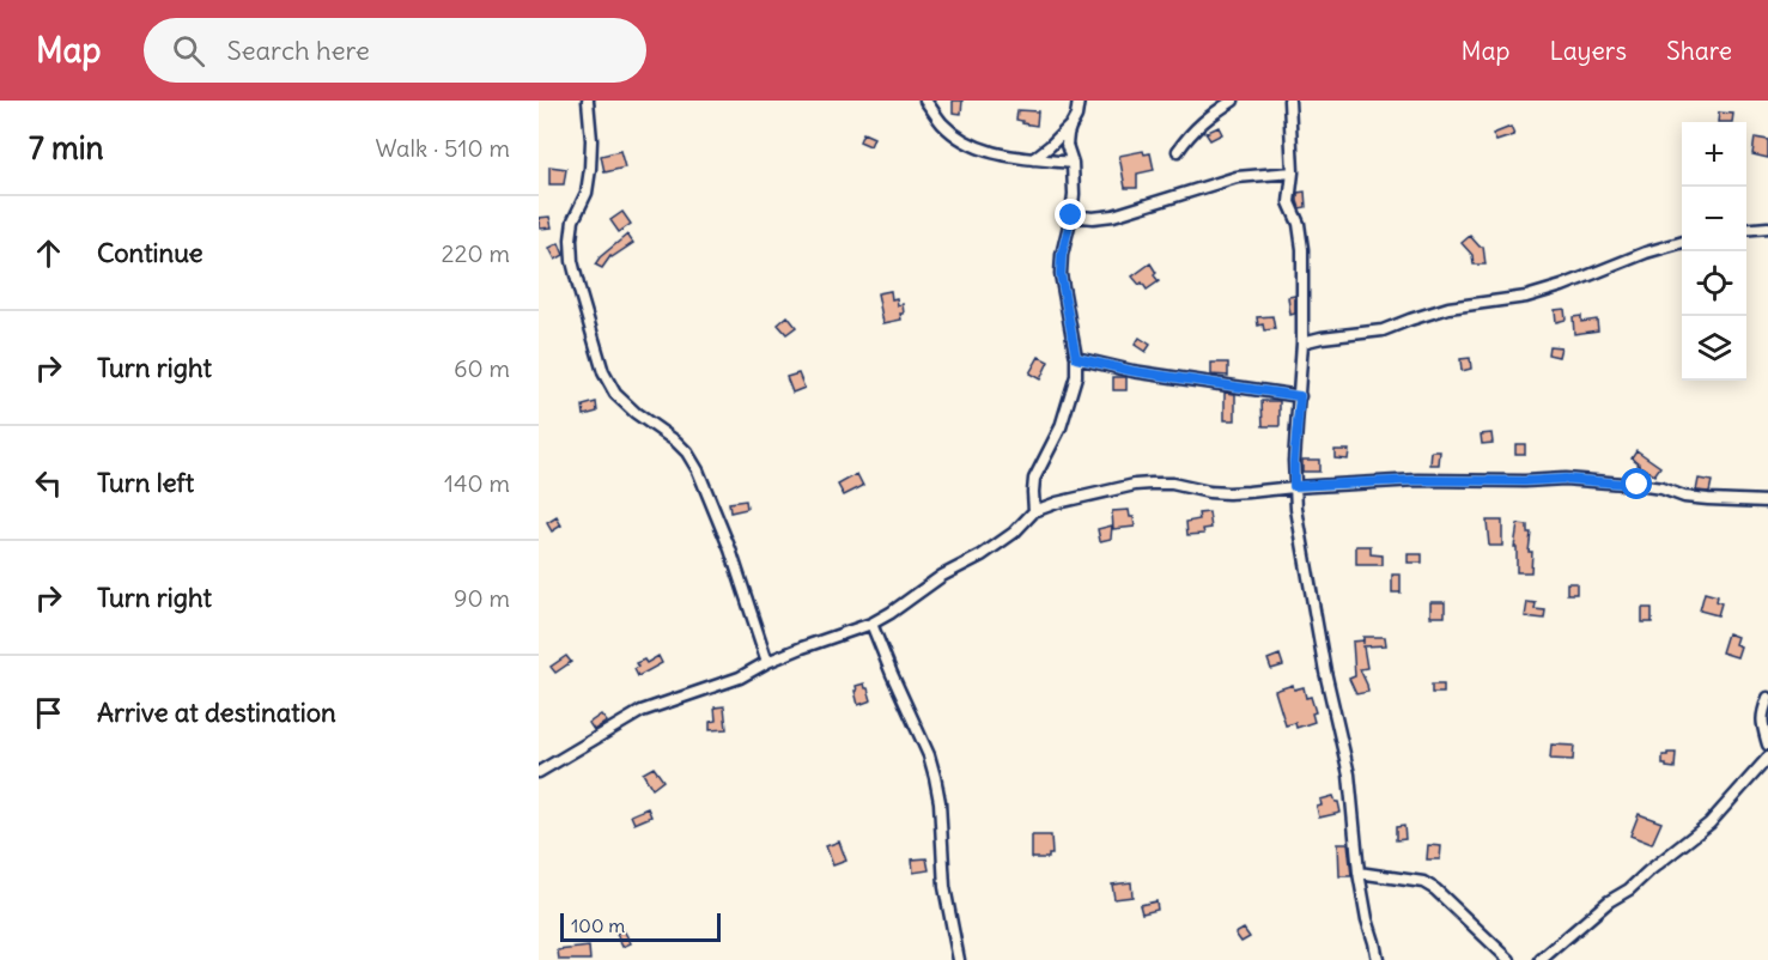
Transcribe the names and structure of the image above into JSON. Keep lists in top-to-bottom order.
{
  "scale_bar": "100 m",
  "page": {
    "header": "Map",
    "search": "Search here",
    "nav": ["Map", "Layers", "Share"],
    "heading": ["7 min", "Walk · 510 m"],
    "map_buttons": ["+", "−"],
    "list": [
      ["Continue", "220 m"],
      ["Turn right", "60 m"],
      ["Turn left", "140 m"],
      ["Turn right", "90 m"],
      "Arrive at destination"
    ],
    "scale": "100 m"
  }
}
